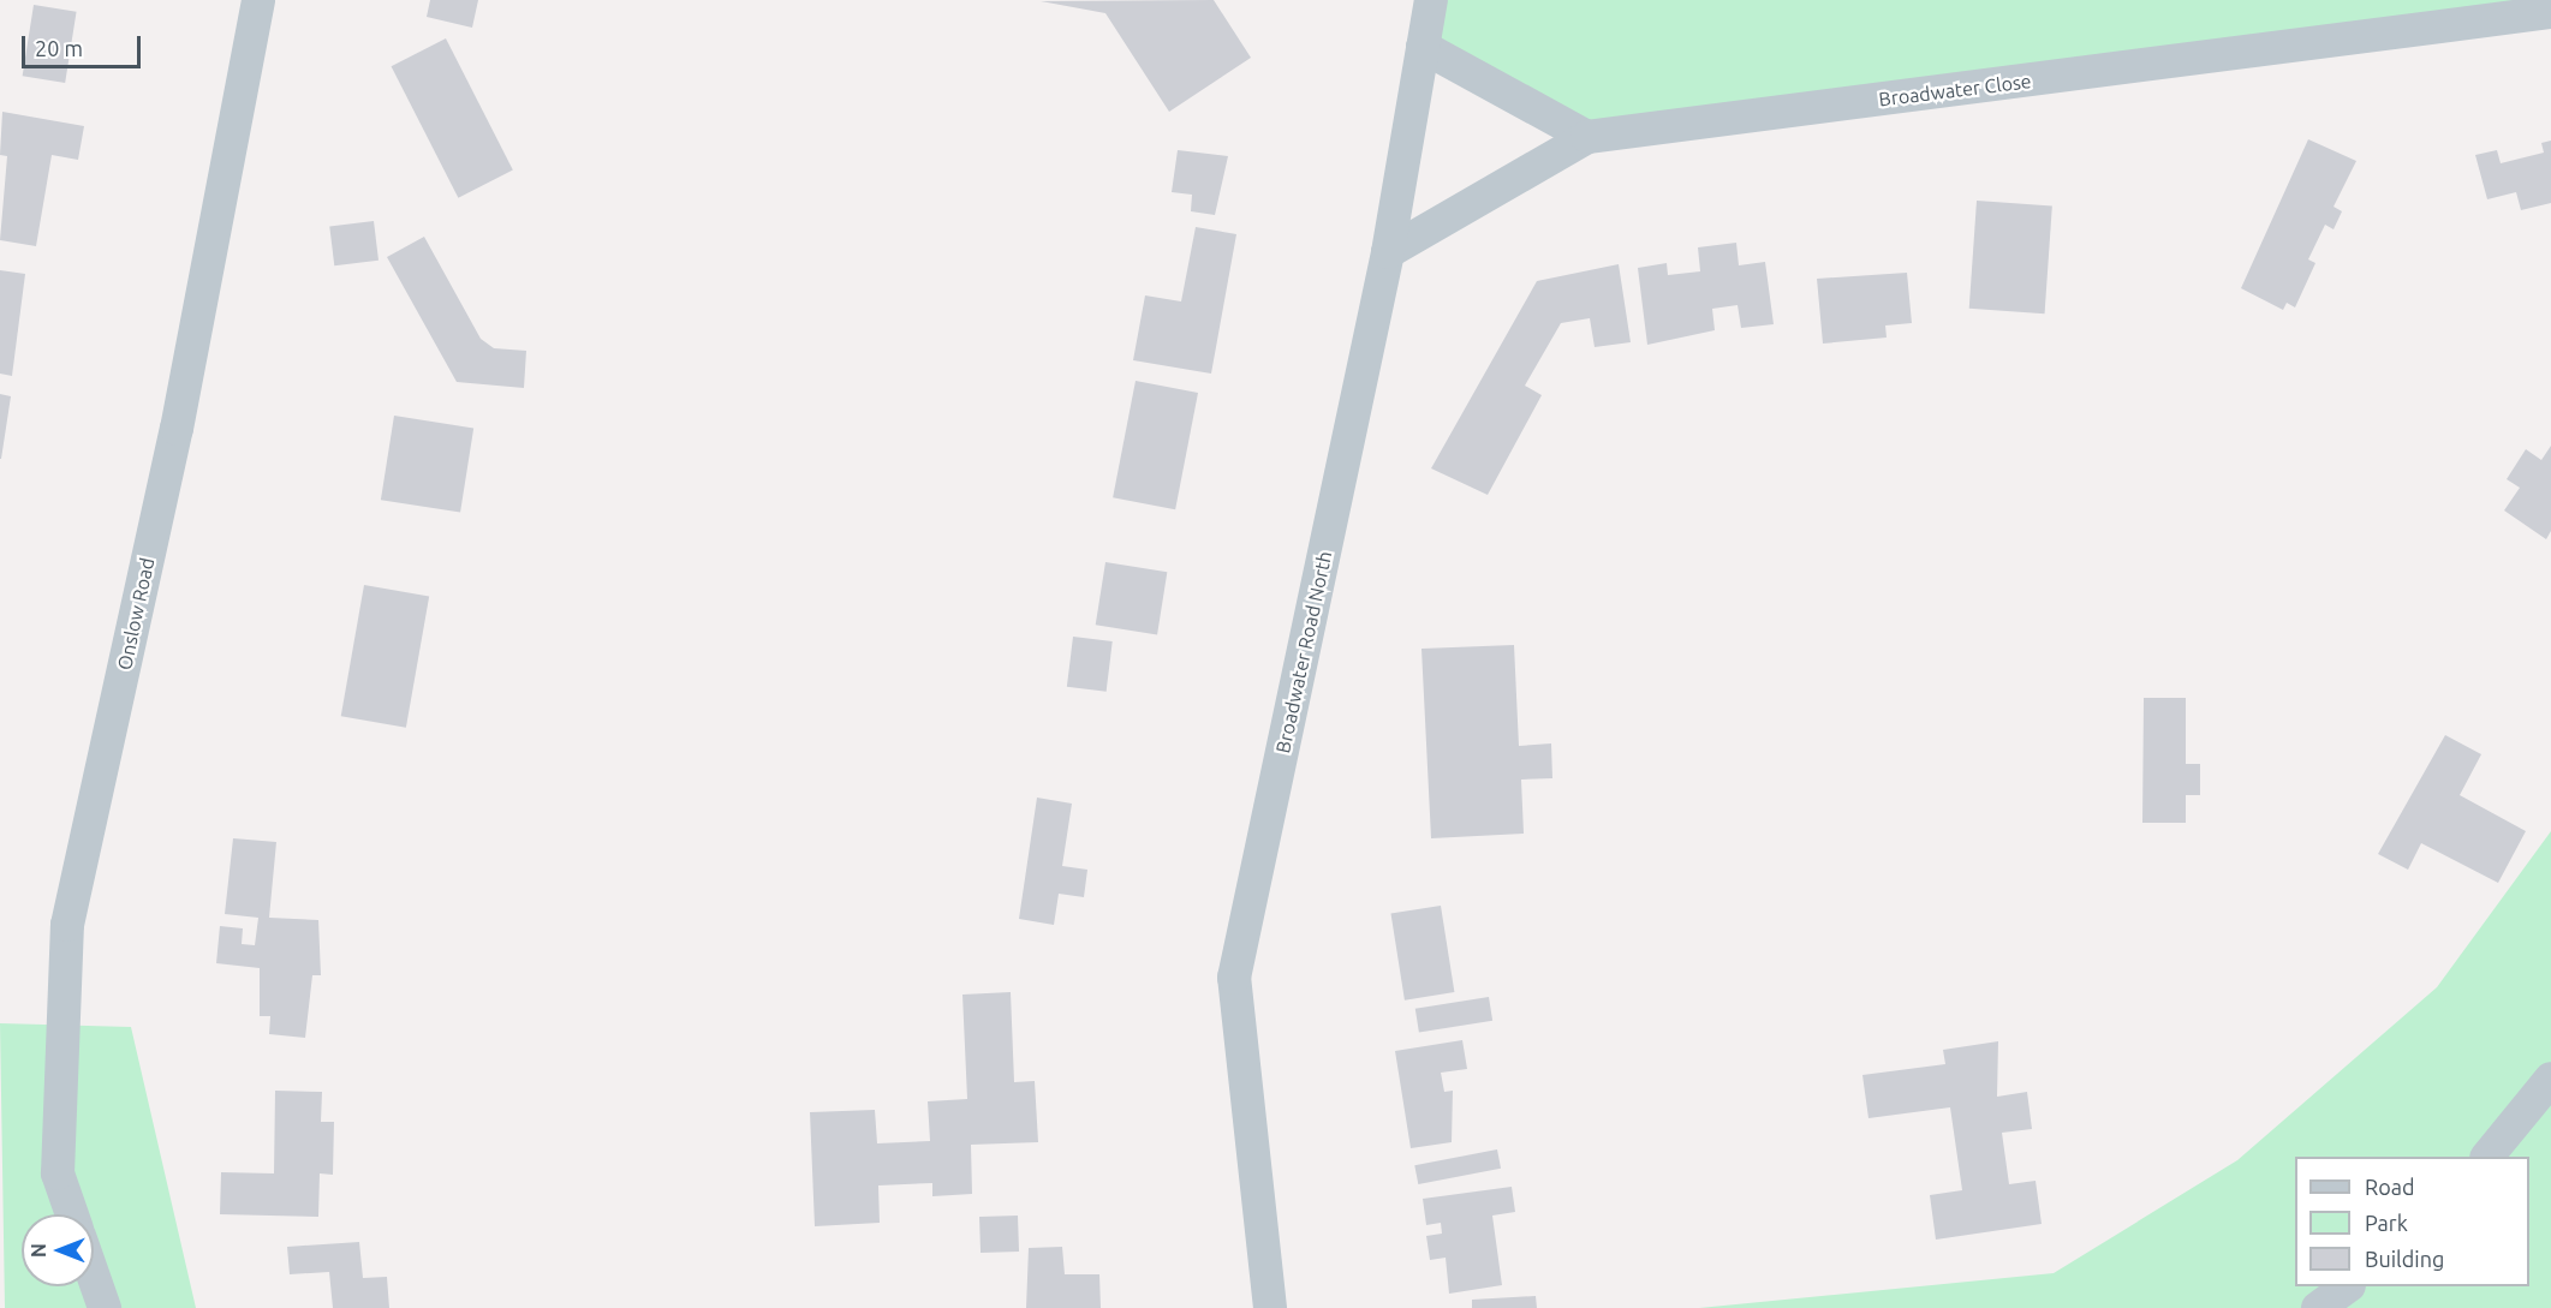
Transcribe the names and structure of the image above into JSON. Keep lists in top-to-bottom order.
{
  "streets": {
    "street": ["Broadwater Close", "Onslow Road", "Broadwater Road North"]
  },
  "crossings": [
    ["Broadwater Close", "Broadwater Road North"]
  ],
  "legend": ["Road", "Park", "Building"],
  "scale_bar": "20 m",
  "north": "left"
}
